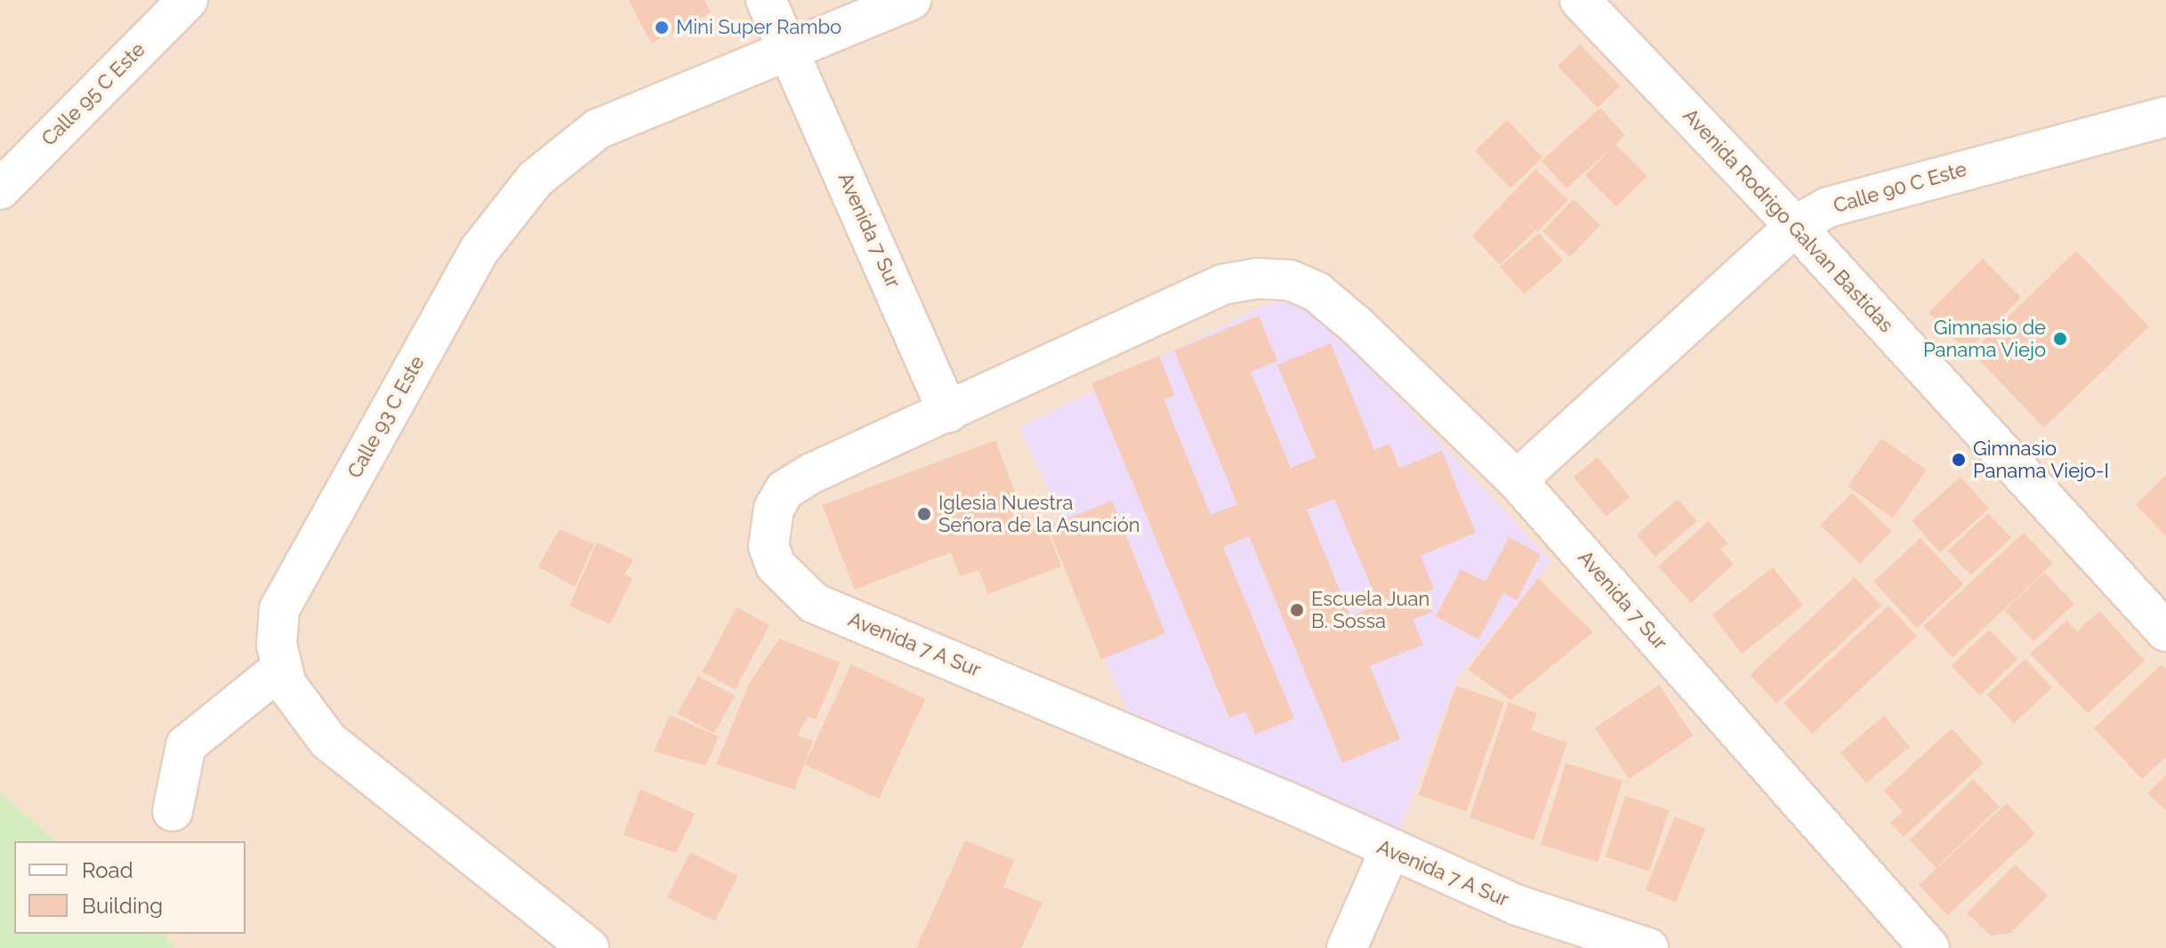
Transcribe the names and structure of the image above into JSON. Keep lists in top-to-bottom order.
{
  "streets": {
    "street": [
      "Calle 95 C Este",
      "Calle 90 C Este",
      "Avenida Rodrigo Galvan Bastidas",
      "Avenida 7 Sur",
      "Calle 93 C Este",
      "Avenida 7 A Sur"
    ]
  },
  "crossings": [
    ["Calle 90 C Este", "Avenida Rodrigo Galvan Bastidas"],
    ["Calle 90 C Este", "Avenida 7 Sur"],
    ["Avenida 7 Sur", "Calle 93 C Este"],
    ["Avenida 7 Sur", "Avenida 7 A Sur"]
  ],
  "places": [
    "Mini Super Rambo",
    "Gimnasio de Panama Viejo",
    "Gimnasio Panama Viejo-I",
    "Iglesia Nuestra Señora de la Asunción",
    "Escuela Juan B. Sossa"
  ],
  "legend": ["Road", "Building"]
}
